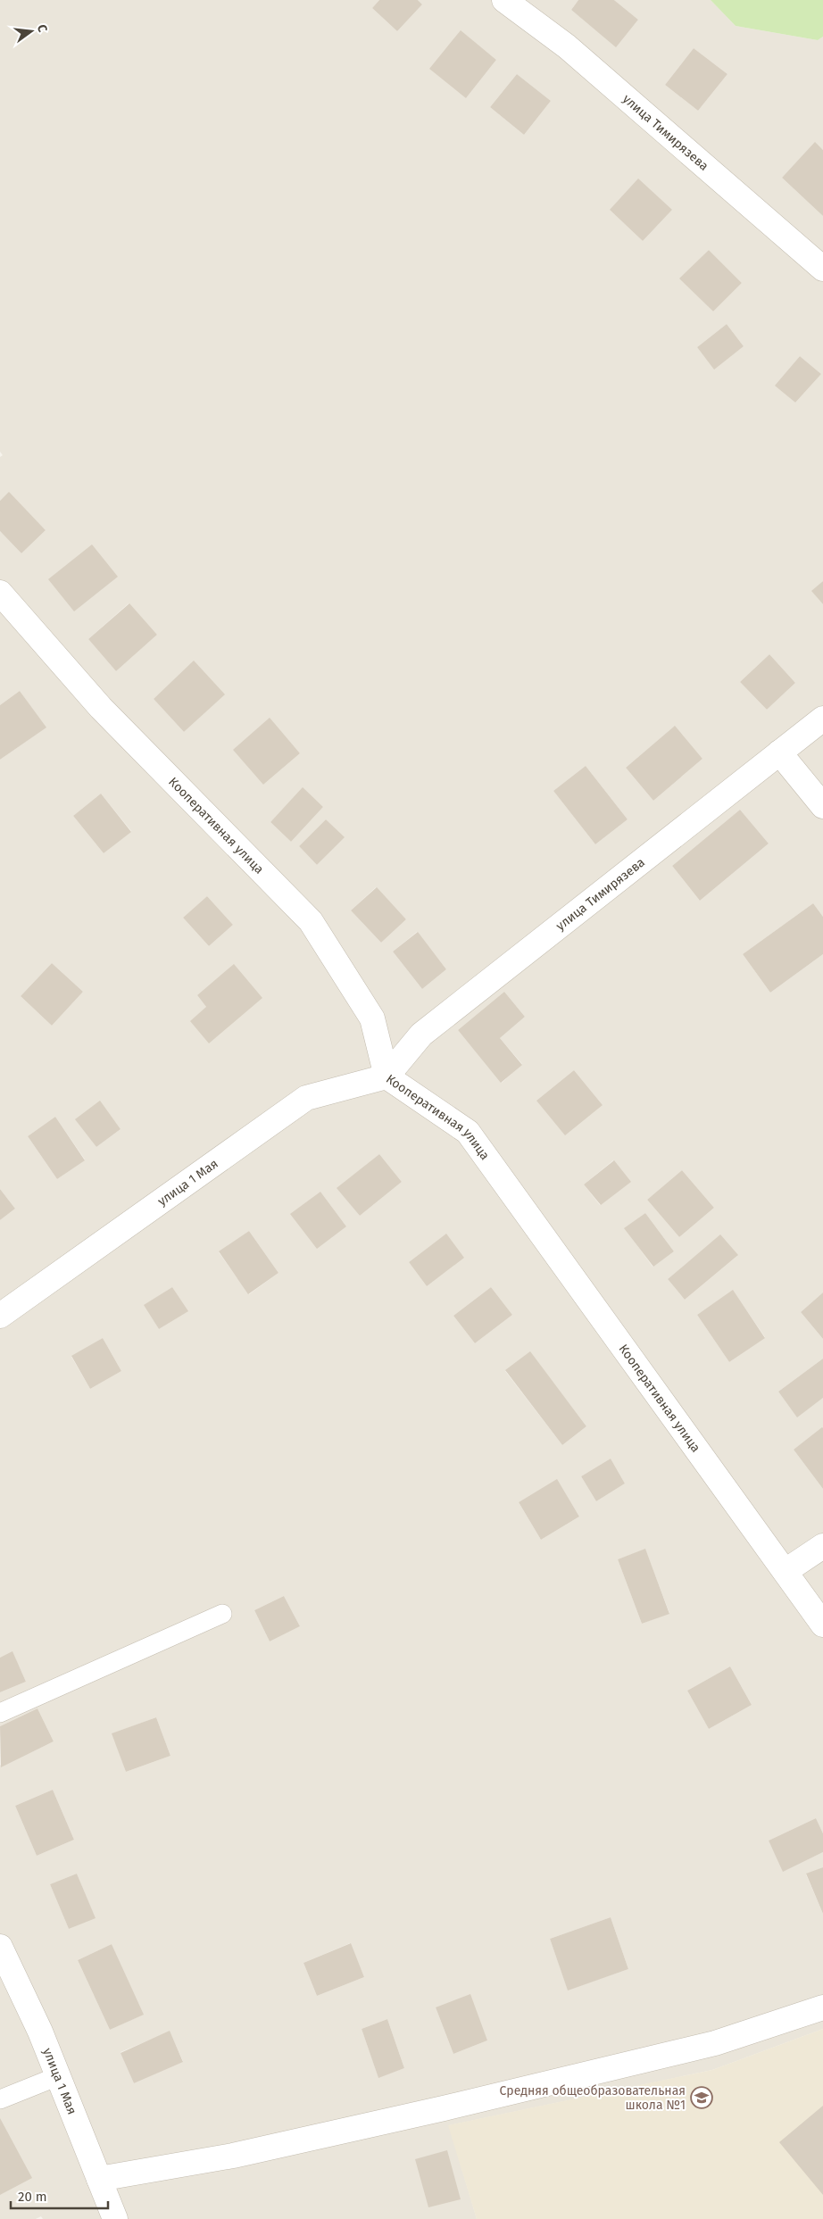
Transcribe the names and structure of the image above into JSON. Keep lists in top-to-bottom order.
{
  "streets": {
    "street": ["улица Тимирязева", "Кооперативная улица", "улица 1 Мая"]
  },
  "crossings": [
    ["улица Тимирязева", "Кооперативная улица"],
    ["улица Тимирязева", "улица 1 Мая"],
    ["Кооперативная улица", "улица 1 Мая"]
  ],
  "places": {
    "school or university": ["Средняя общеобразовательная школа №1"]
  },
  "scale_bar": "20 m",
  "north": "right"
}
